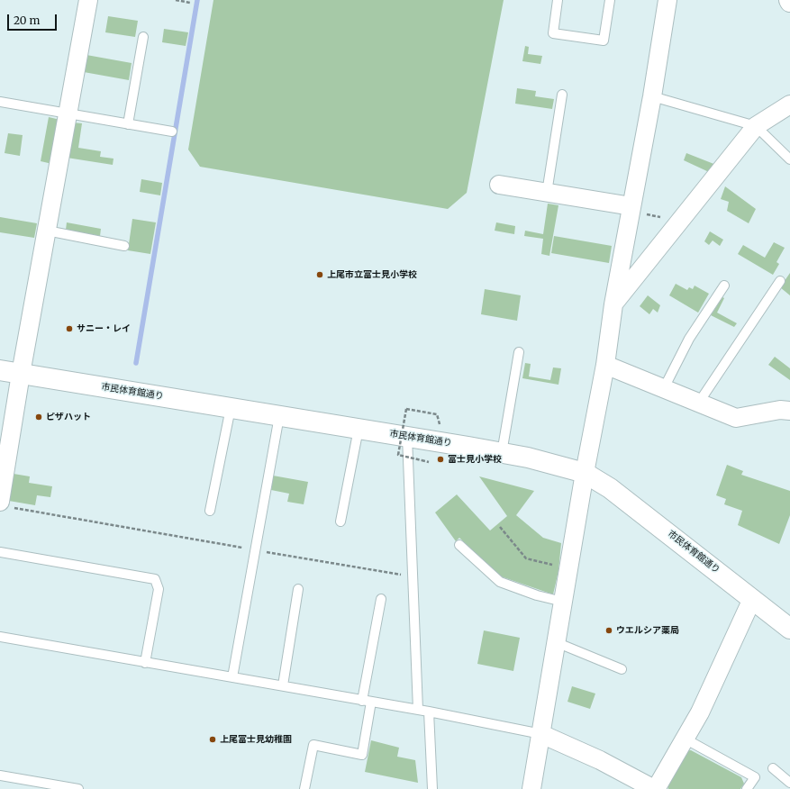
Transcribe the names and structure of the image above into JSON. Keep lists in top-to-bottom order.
{
  "streets": {
    "street": ["市民体育館通り"]
  },
  "places": [
    "上尾市立富士見小学校",
    "サニー・レイ",
    "ピザハット",
    "富士見小学校",
    "ウエルシア薬局",
    "上尾富士見幼稚園"
  ],
  "scale_bar": "20 m"
}
